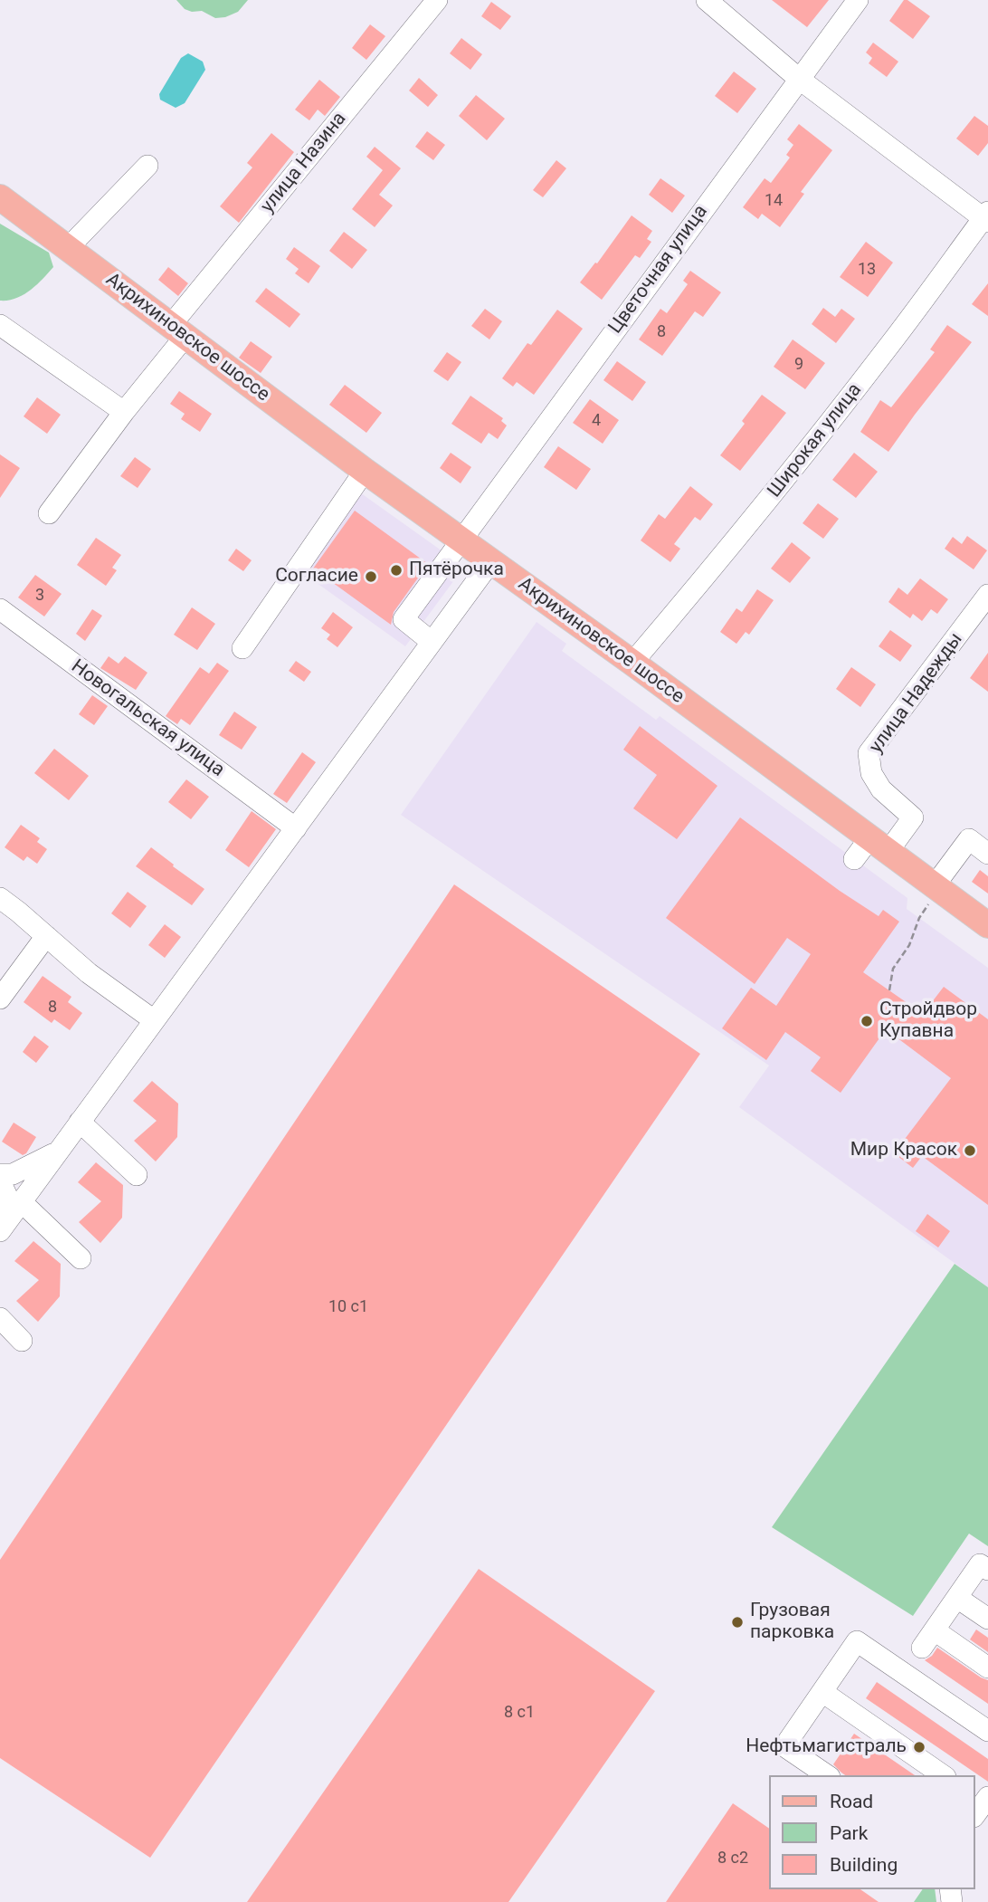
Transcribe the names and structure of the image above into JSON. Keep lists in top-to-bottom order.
{
  "streets": {
    "main road": ["Акрихиновское шоссе"],
    "street": [
      "улица Назина",
      "Цветочная улица",
      "Широкая улица",
      "улица Надежды",
      "Новогальская улица"
    ]
  },
  "crossings": [
    ["улица Назина", "Акрихиновское шоссе"],
    ["Цветочная улица", "Акрихиновское шоссе"],
    ["Акрихиновское шоссе", "Широкая улица"],
    ["Акрихиновское шоссе", "улица Надежды"]
  ],
  "places": [
    "Пятёрочка",
    "Согласие",
    "Стройдвор Купавна",
    "Мир Красок",
    "Грузовая парковка",
    "Нефтьмагистраль"
  ],
  "house_numbers": [
    "14",
    "13",
    "8",
    "9",
    "4",
    "3",
    "8",
    "10 с1",
    "8 с1",
    "8 с2"
  ],
  "legend": ["Road", "Park", "Building"]
}
